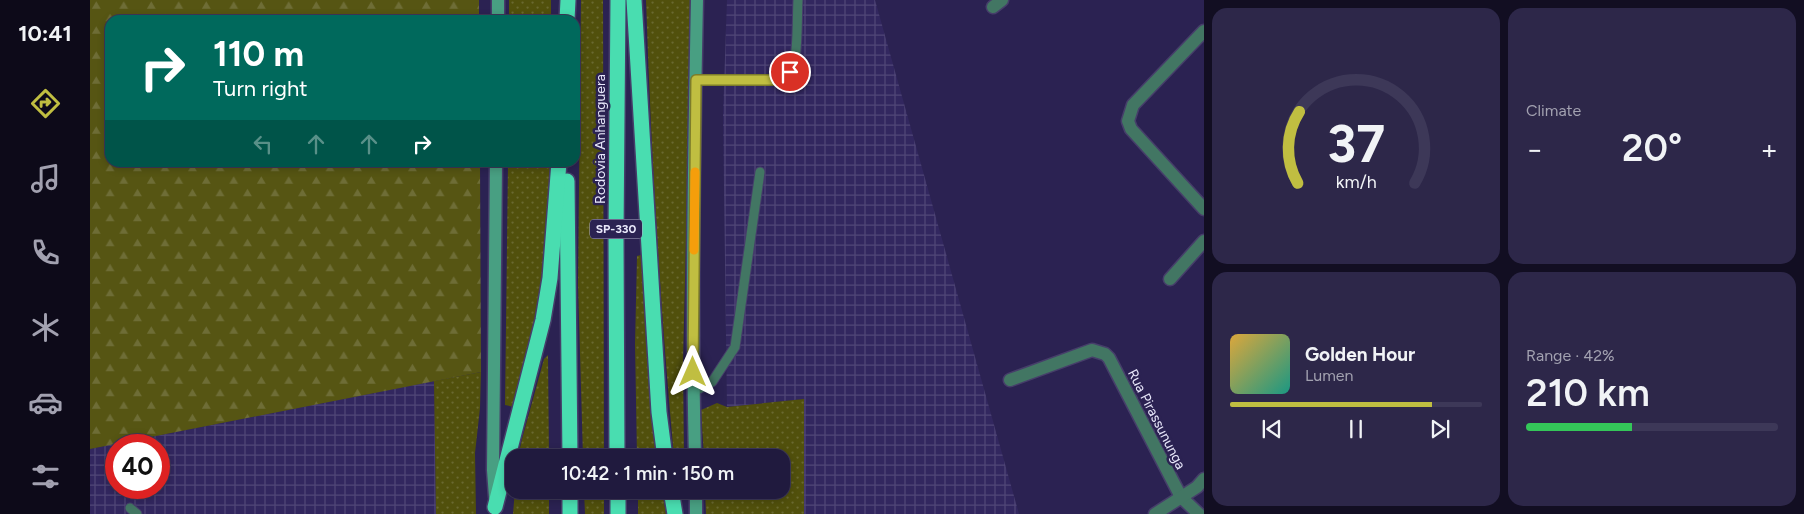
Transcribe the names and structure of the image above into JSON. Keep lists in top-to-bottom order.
{
  "streets": {
    "highway": ["Rodovia Anhanguera", "SP-330"],
    "street": ["Rua Pirassununga"]
  },
  "page": {
    "tabs": "10:41",
    "tile": [
      "Climate",
      ["Range · 42%", "210 km"]
    ],
    "turn": ["110 m", "Turn right"],
    "heat": ["−", "20°", "+"],
    "song": ["Golden Hour", "Lumen"],
    "limit": "40",
    "trip": "10:42 · 1 min · 150 m",
    "gauge": ["37", "km/h"]
  }
}
